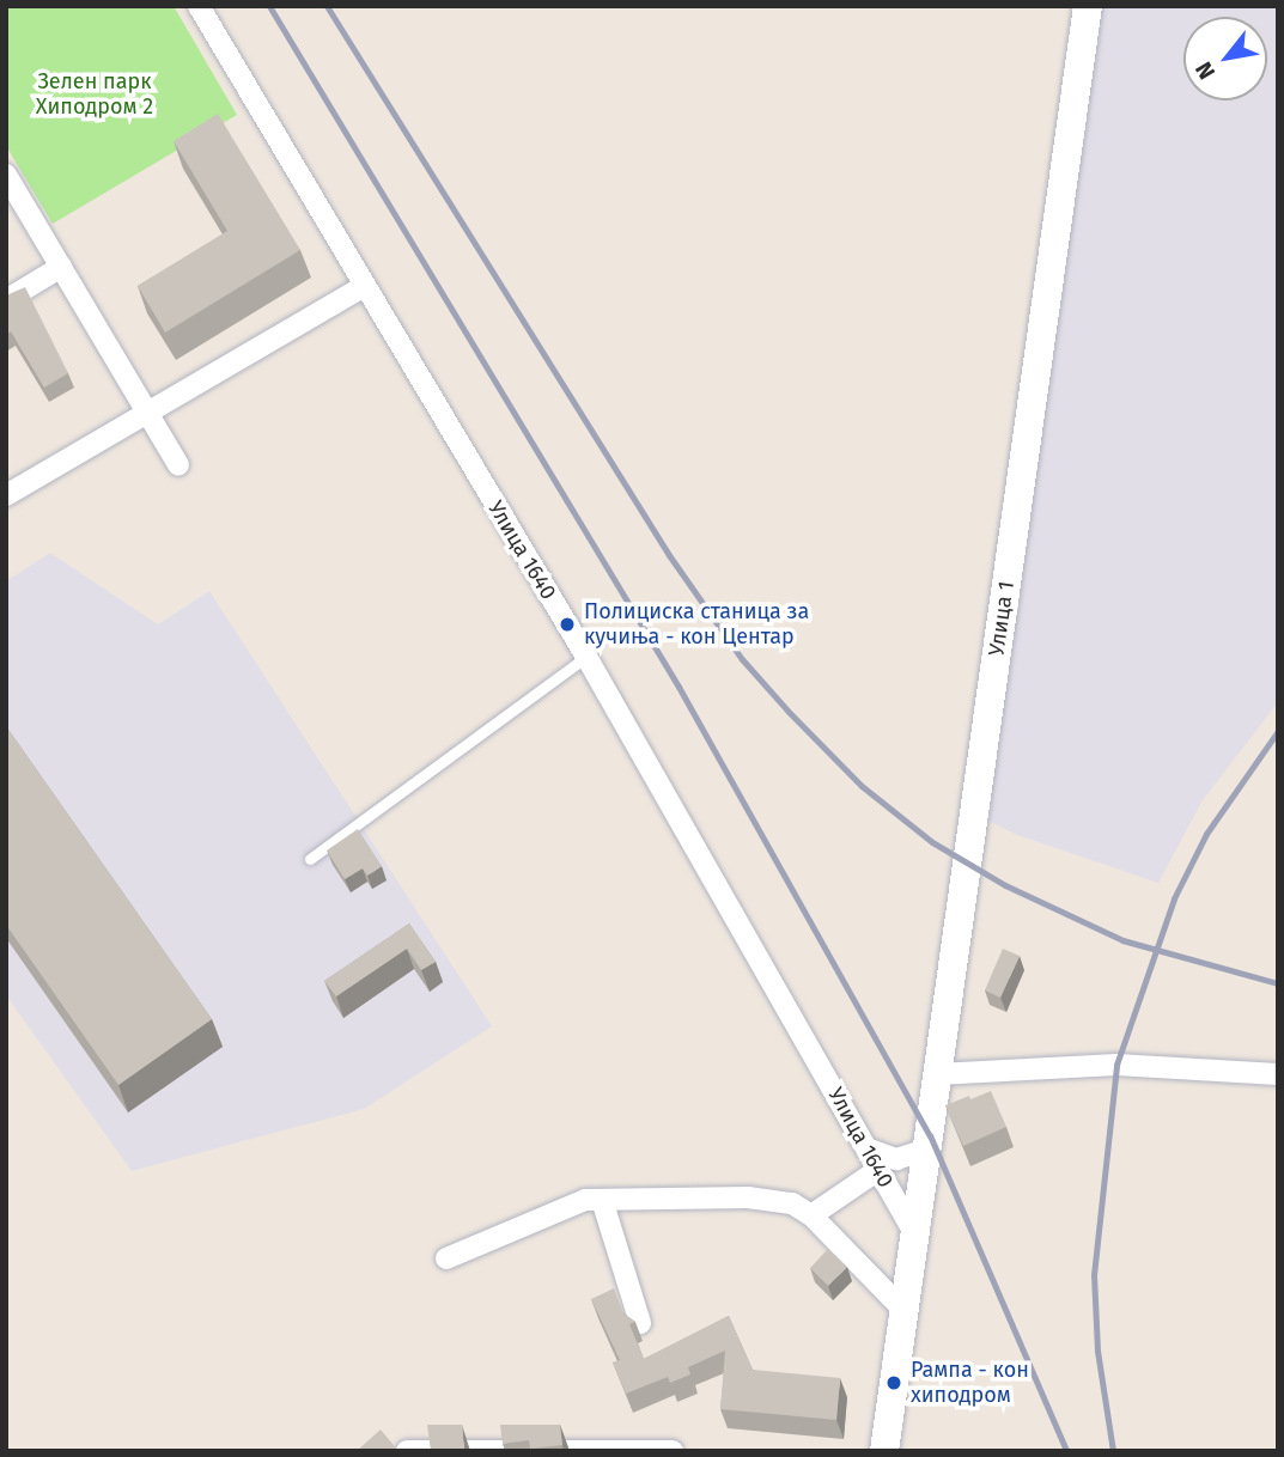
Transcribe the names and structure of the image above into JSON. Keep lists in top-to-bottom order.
{
  "streets": {
    "main road": ["Улица 1"],
    "street": ["Улица 1640"]
  },
  "crossings": [
    ["Улица 1640", "Улица 1"]
  ],
  "parks": ["Зелен парк Хиподром 2"],
  "places": ["Полициска станица за кучиња - кон Центар", "Рампа - кон хиподром"],
  "north": "bottom left"
}
